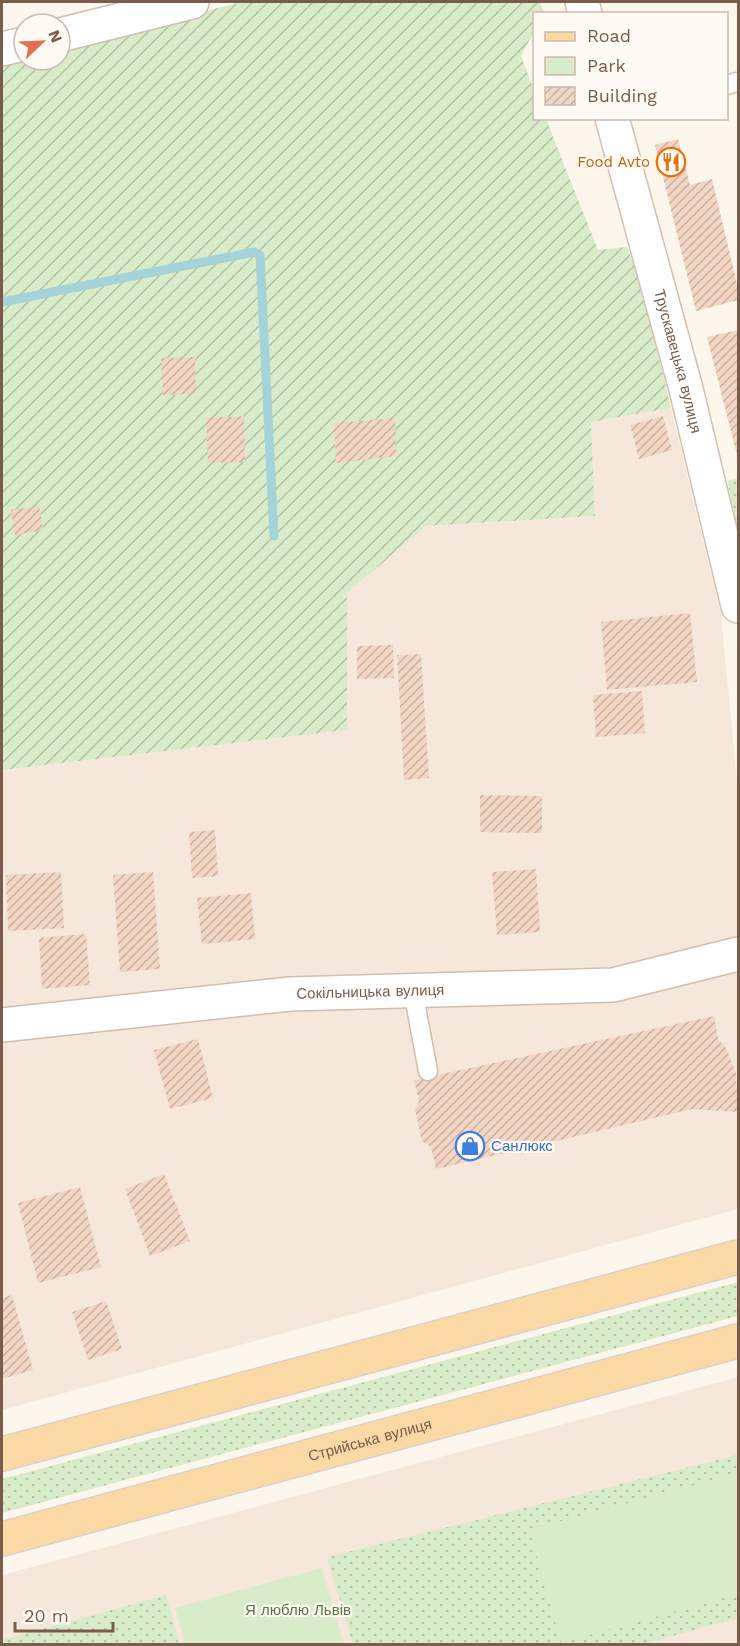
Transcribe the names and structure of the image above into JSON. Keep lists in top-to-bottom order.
{
  "streets": {
    "main road": ["Стрийська вулиця"],
    "street": ["Трускавецька вулиця", "Сокільницька вулиця"]
  },
  "parks": ["Я люблю Львів"],
  "places": {
    "restaurant": ["Food Avto"],
    "shop": ["Санлюкс"]
  },
  "legend": ["Road", "Park", "Building"],
  "scale_bar": "20 m",
  "north": "top right"
}
